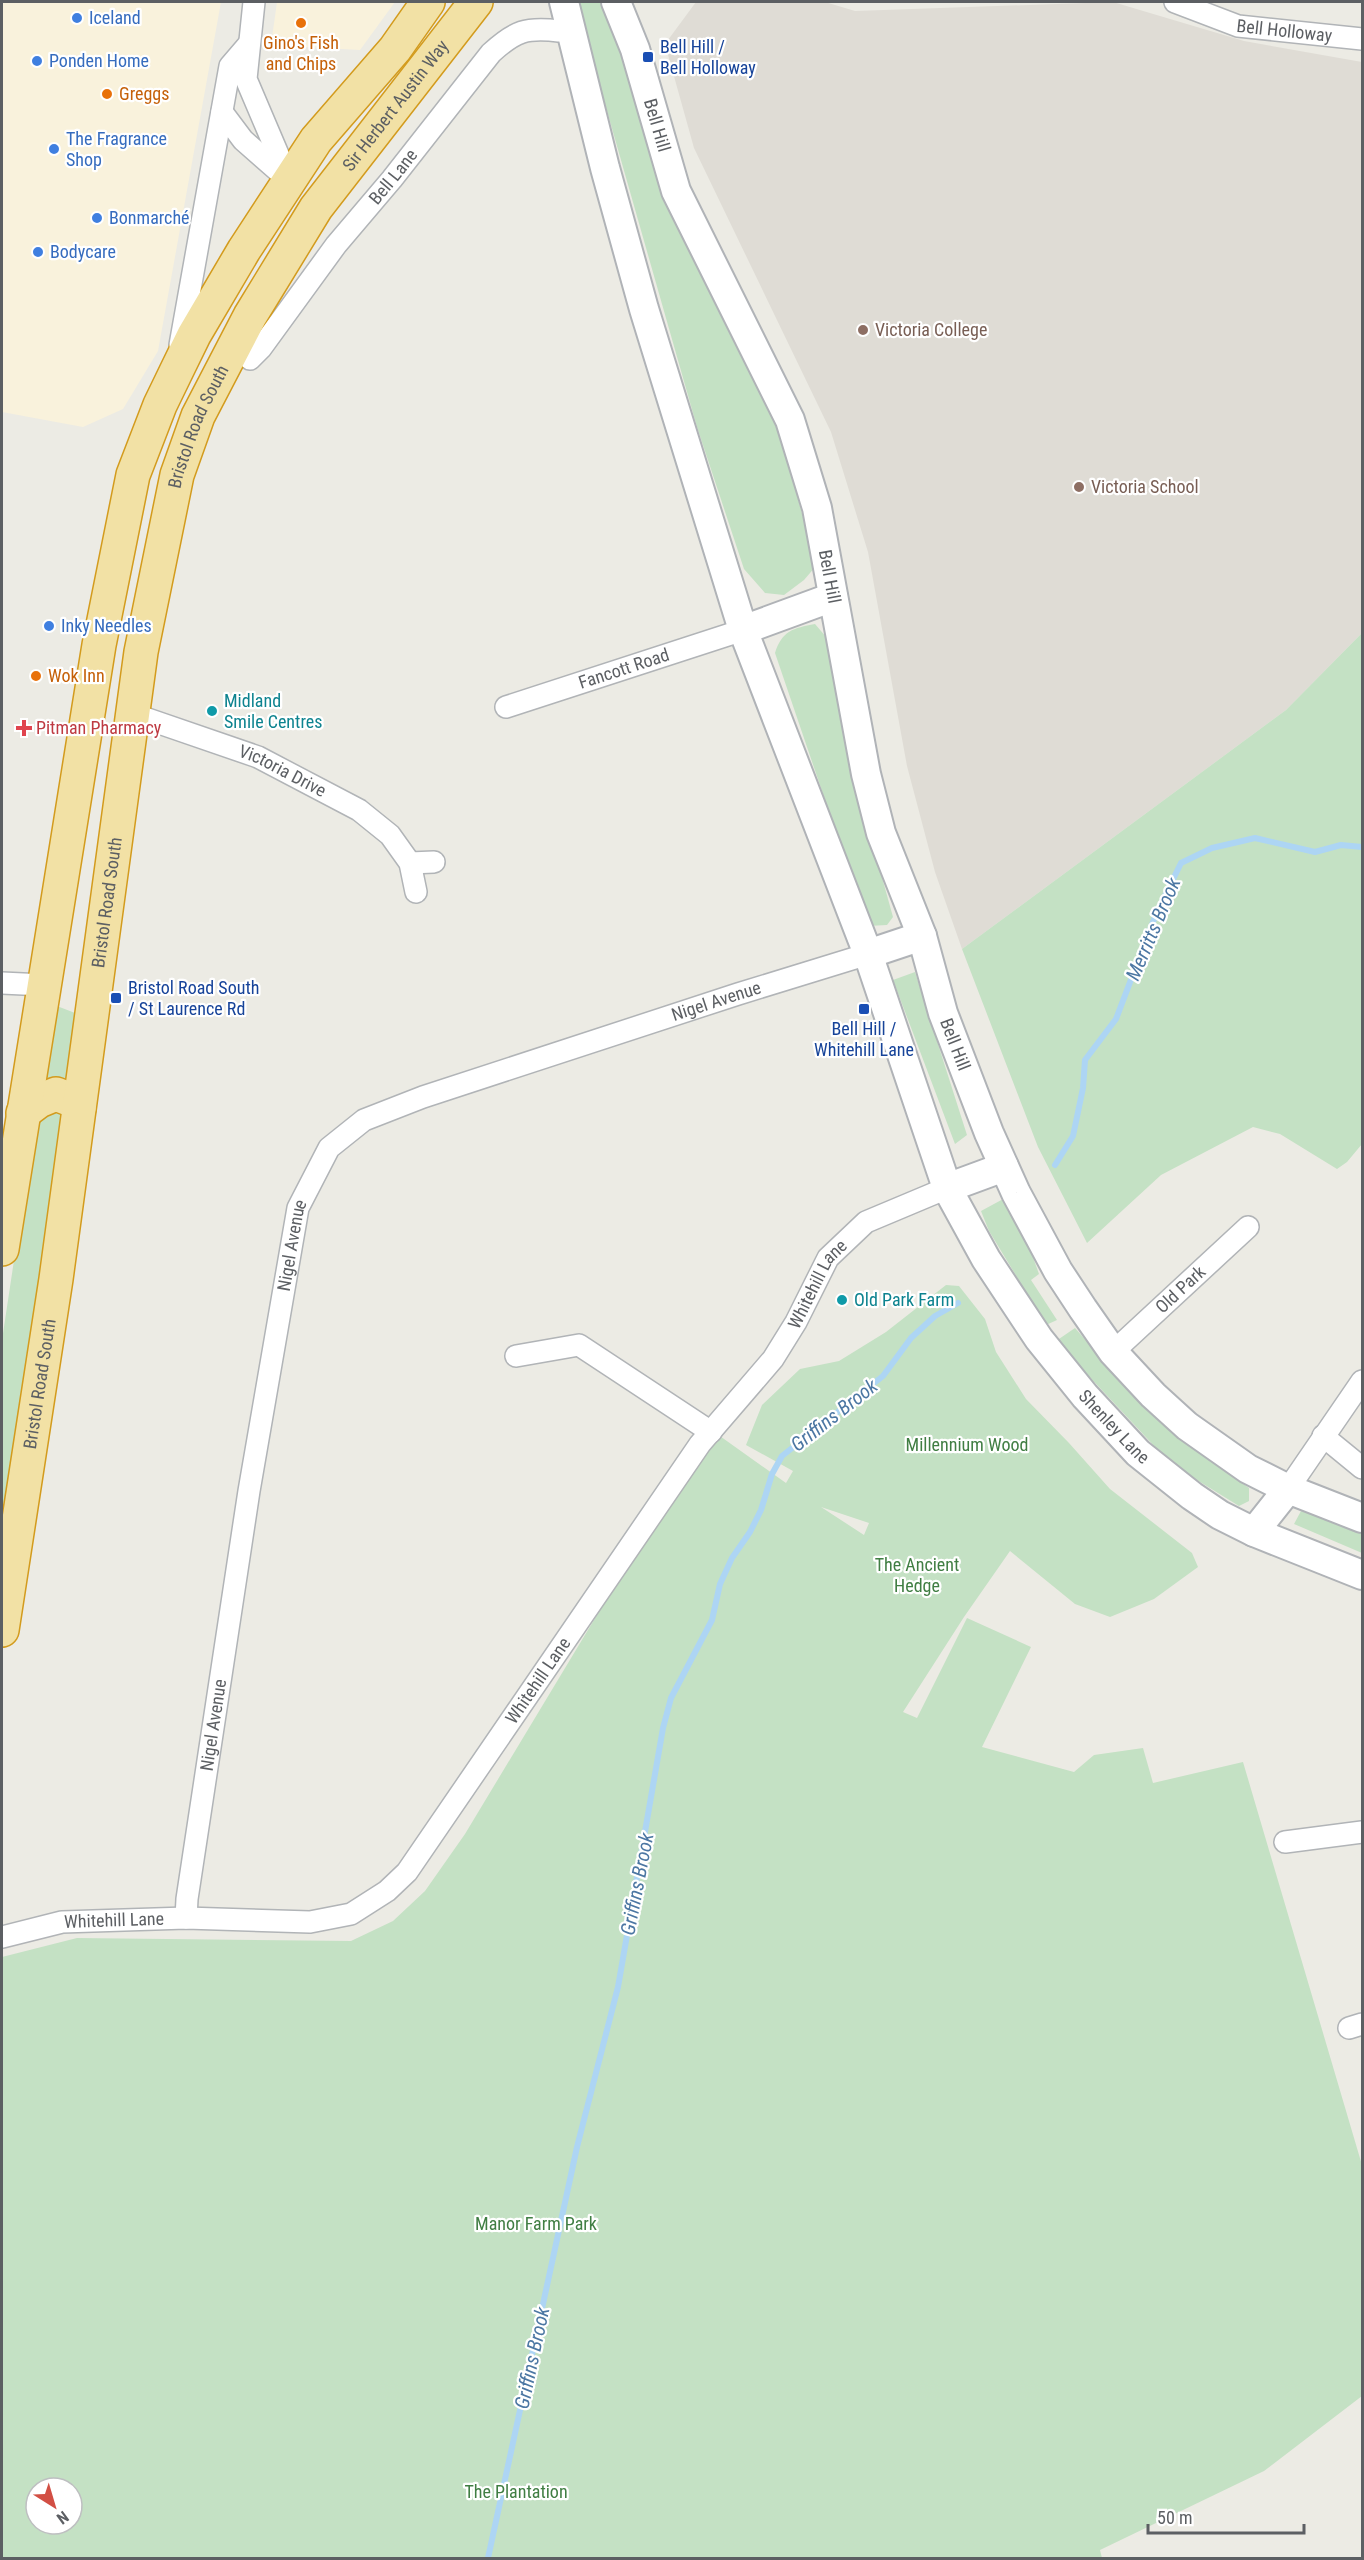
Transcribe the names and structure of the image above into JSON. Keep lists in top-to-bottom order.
{
  "streets": {
    "highway": ["Sir Herbert Austin Way", "Bristol Road South"],
    "main road": ["Bell Hill", "Shenley Lane"],
    "street": [
      "Bell Holloway",
      "Bell Lane",
      "Fancott Road",
      "Victoria Drive",
      "Nigel Avenue",
      "Whitehill Lane",
      "Old Park"
    ]
  },
  "crossings": [
    ["Sir Herbert Austin Way", "Bristol Road South"],
    ["Bristol Road South", "Victoria Drive"],
    ["Nigel Avenue", "Whitehill Lane"],
    ["Whitehill Lane", "Shenley Lane"]
  ],
  "water": ["Merritts Brook", "Griffins Brook"],
  "parks": [
    "Millennium Wood",
    "The Ancient Hedge",
    "Manor Farm Park",
    "The Plantation"
  ],
  "places": {
    "other": [
      "Iceland",
      "Gino's Fish and Chips",
      "Ponden Home",
      "Greggs",
      "The Fragrance Shop",
      "Bonmarché",
      "Bodycare",
      "Victoria College",
      "Victoria School",
      "Inky Needles",
      "Wok Inn",
      "Midland Smile Centres",
      "Old Park Farm"
    ],
    "transit": ["Bell Hill / Bell Holloway", "Bristol Road South / St Laurence Rd", "Bell Hill / Whitehill Lane"],
    "health": ["Pitman Pharmacy"]
  },
  "scale_bar": "50 m",
  "north": "bottom right"
}
